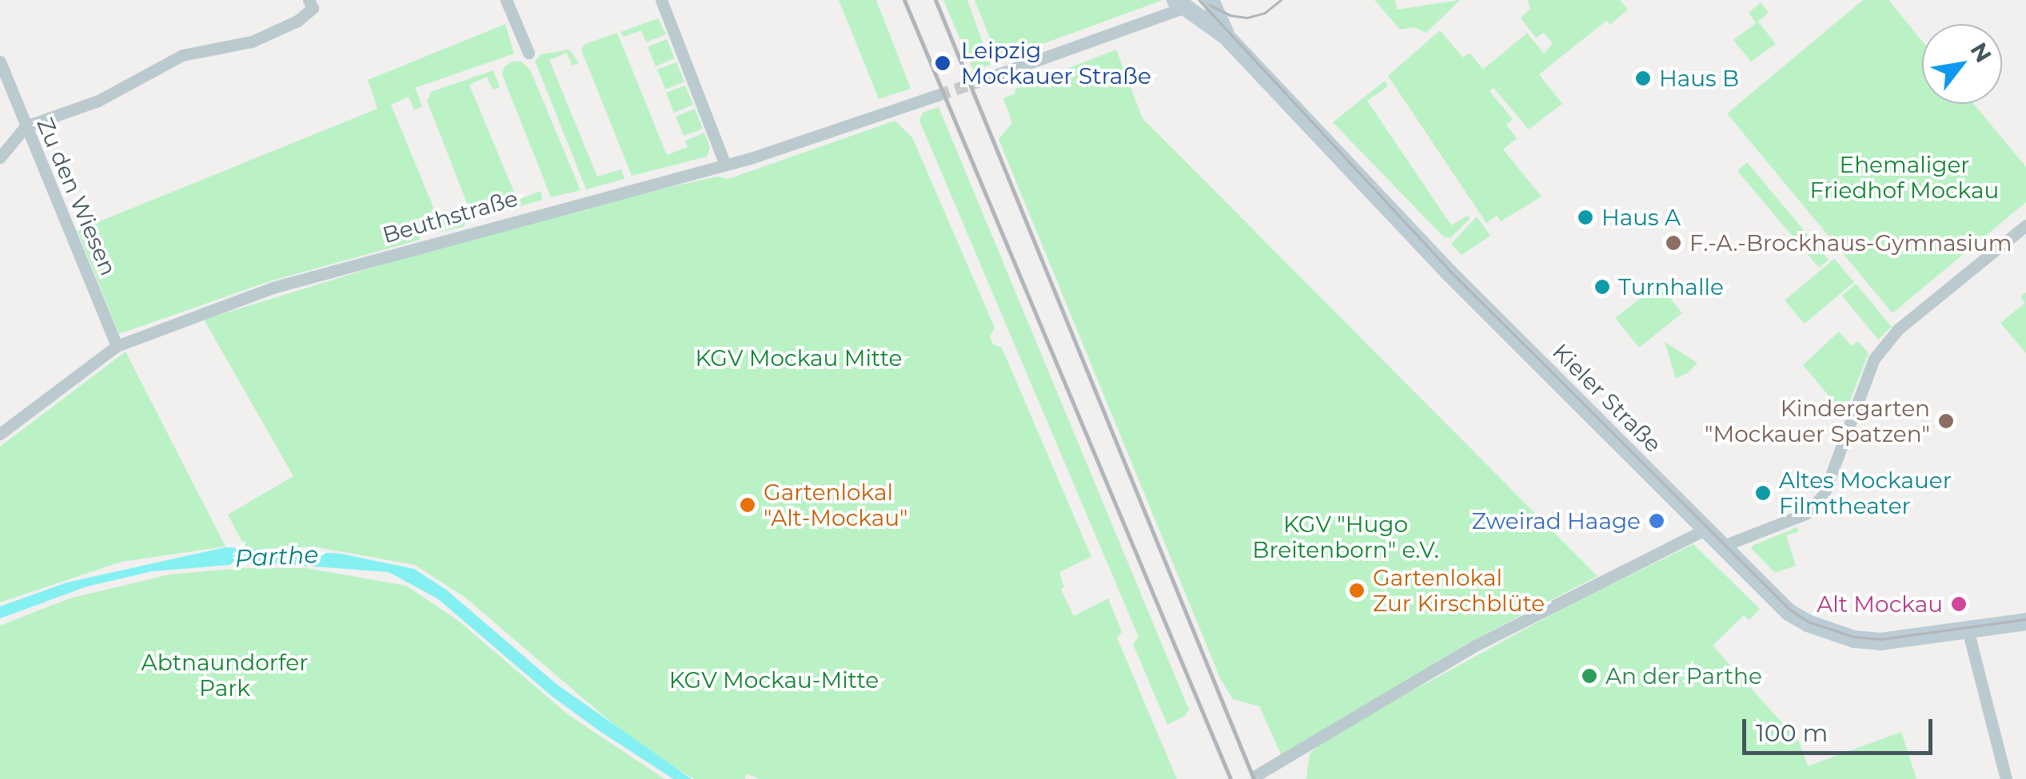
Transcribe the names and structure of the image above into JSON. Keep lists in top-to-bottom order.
{
  "streets": {
    "main road": ["Kieler Straße"],
    "street": ["Zu den Wiesen", "Beuthstraße"]
  },
  "crossings": [
    ["Zu den Wiesen", "Beuthstraße"]
  ],
  "water": ["Parthe"],
  "parks": [
    "Ehemaliger Friedhof Mockau",
    "KGV Mockau Mitte",
    "KGV \"Hugo Breitenborn\" e.V.",
    "Abtnaundorfer Park",
    "KGV Mockau-Mitte"
  ],
  "places": [
    "Leipzig Mockauer Straße",
    "Haus B",
    "Haus A",
    "F.-A.-Brockhaus-Gymnasium",
    "Turnhalle",
    "Kindergarten \"Mockauer Spatzen\"",
    "Altes Mockauer Filmtheater",
    "Gartenlokal \"Alt-Mockau\"",
    "Zweirad Haage",
    "Gartenlokal Zur Kirschblüte",
    "Alt Mockau",
    "An der Parthe"
  ],
  "scale_bar": "100 m",
  "north": "top right"
}
